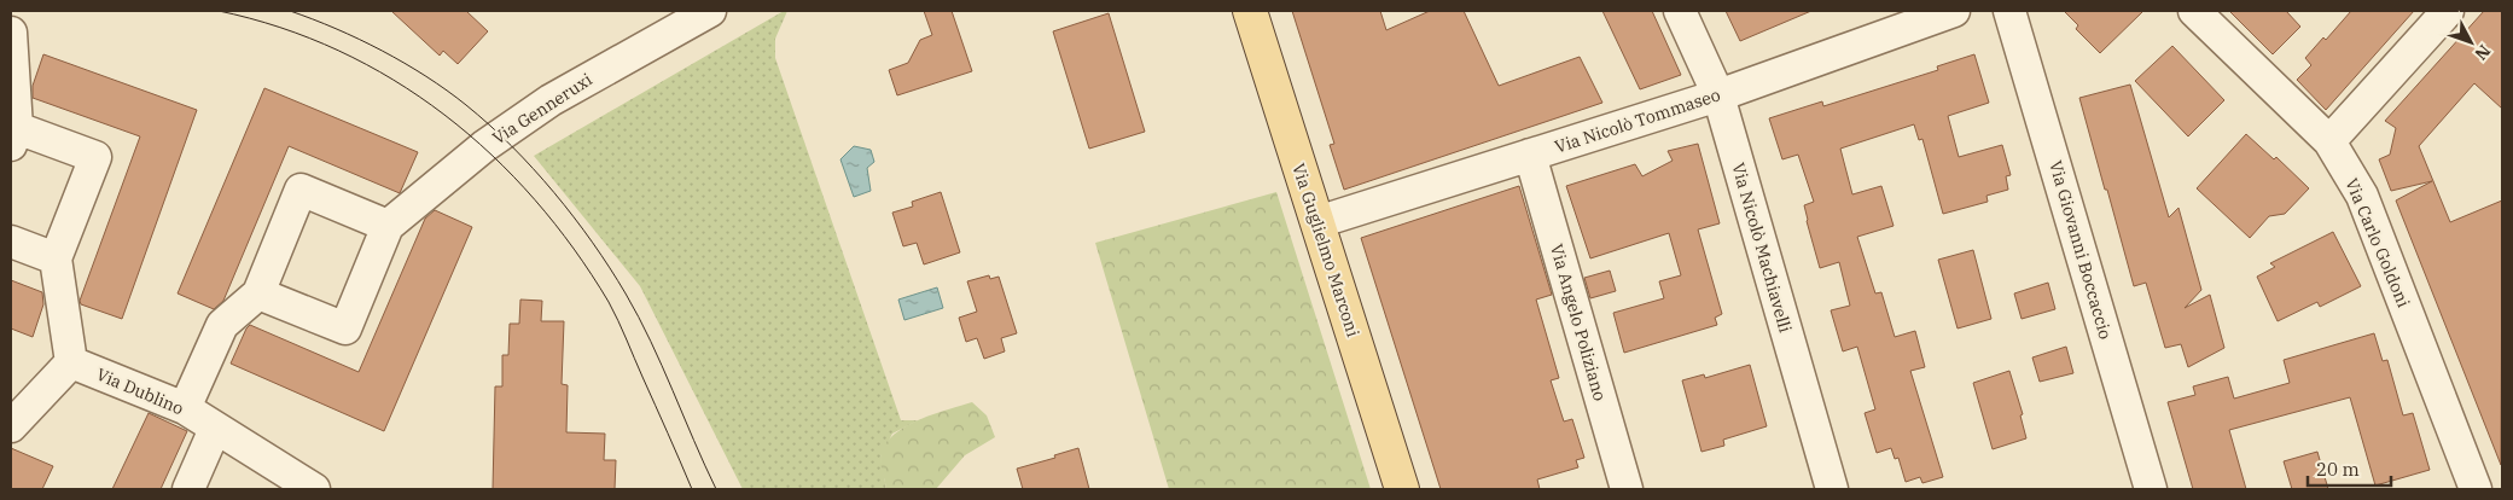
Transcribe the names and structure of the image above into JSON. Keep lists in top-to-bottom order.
{
  "streets": {
    "main road": ["Via Guglielmo Marconi"],
    "street": [
      "Via Genneruxi",
      "Via Nicolò Tommaseo",
      "Via Carlo Goldoni",
      "Via Nicolò Machiavelli",
      "Via Giovanni Boccaccio",
      "Via Angelo Poliziano",
      "Via Dublino"
    ]
  },
  "crossings": [
    ["Via Nicolò Tommaseo", "Via Nicolò Machiavelli"],
    ["Via Nicolò Tommaseo", "Via Guglielmo Marconi"],
    ["Via Nicolò Tommaseo", "Via Angelo Poliziano"]
  ],
  "scale_bar": "20 m",
  "north": "bottom right"
}
